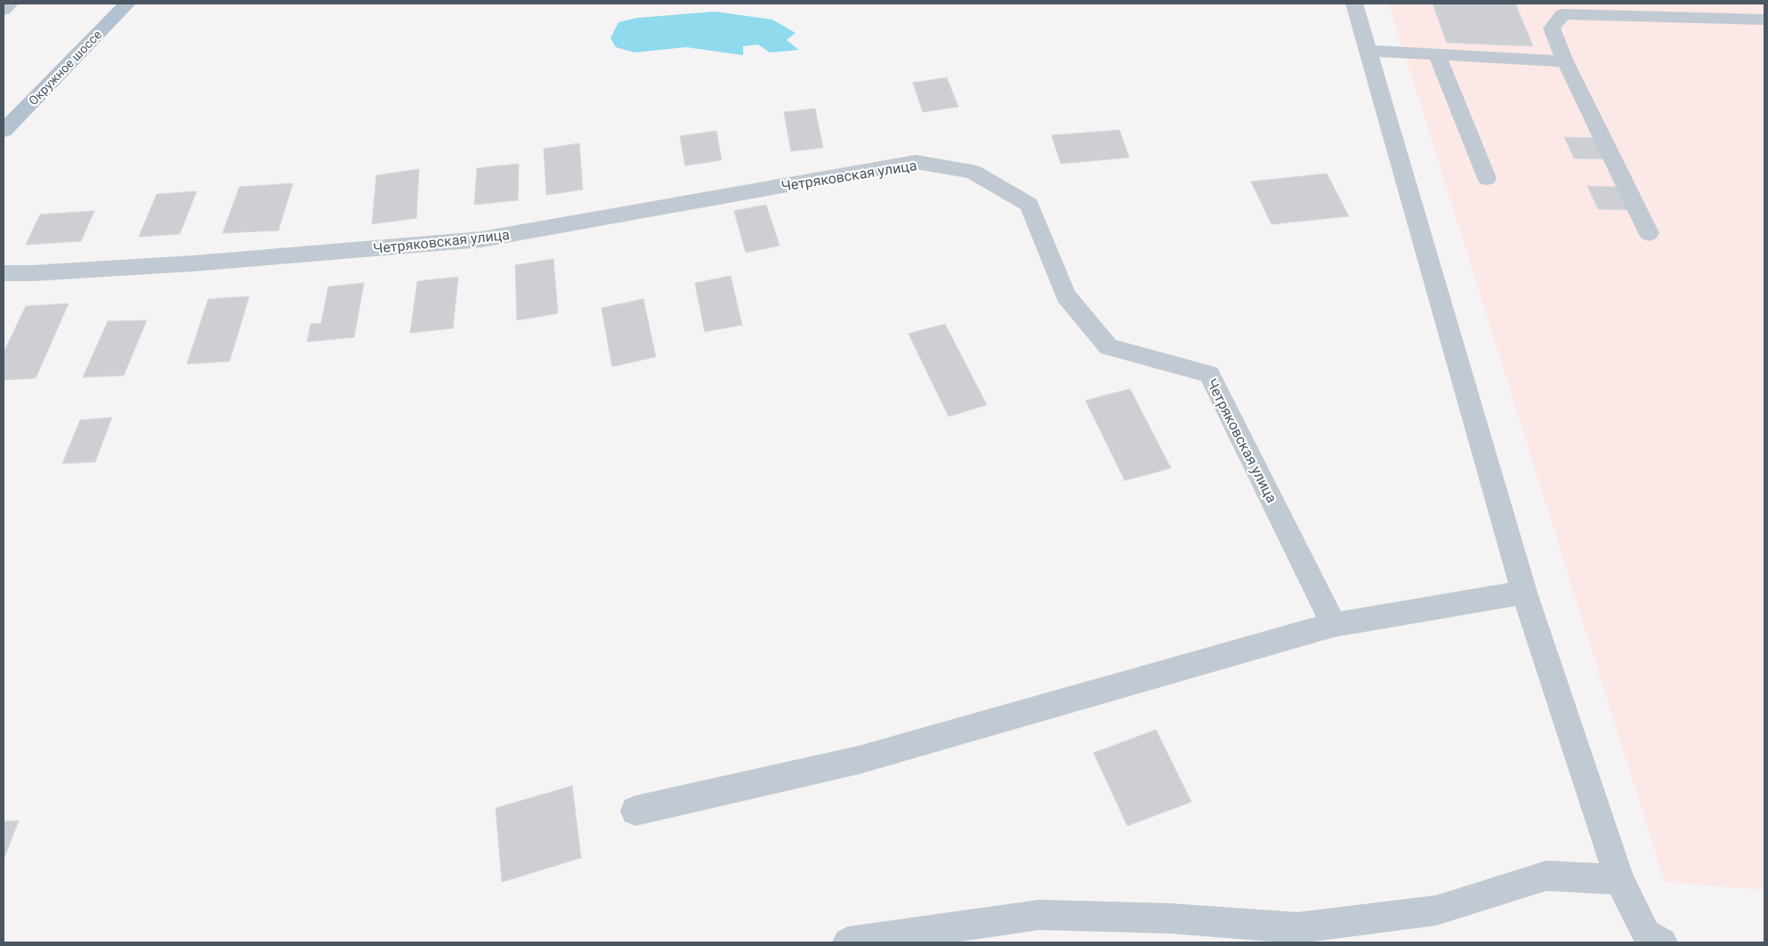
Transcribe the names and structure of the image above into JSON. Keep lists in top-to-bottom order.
{
  "streets": {
    "main road": ["Окружное шоссе"],
    "street": ["Четряковская улица"]
  }
}
